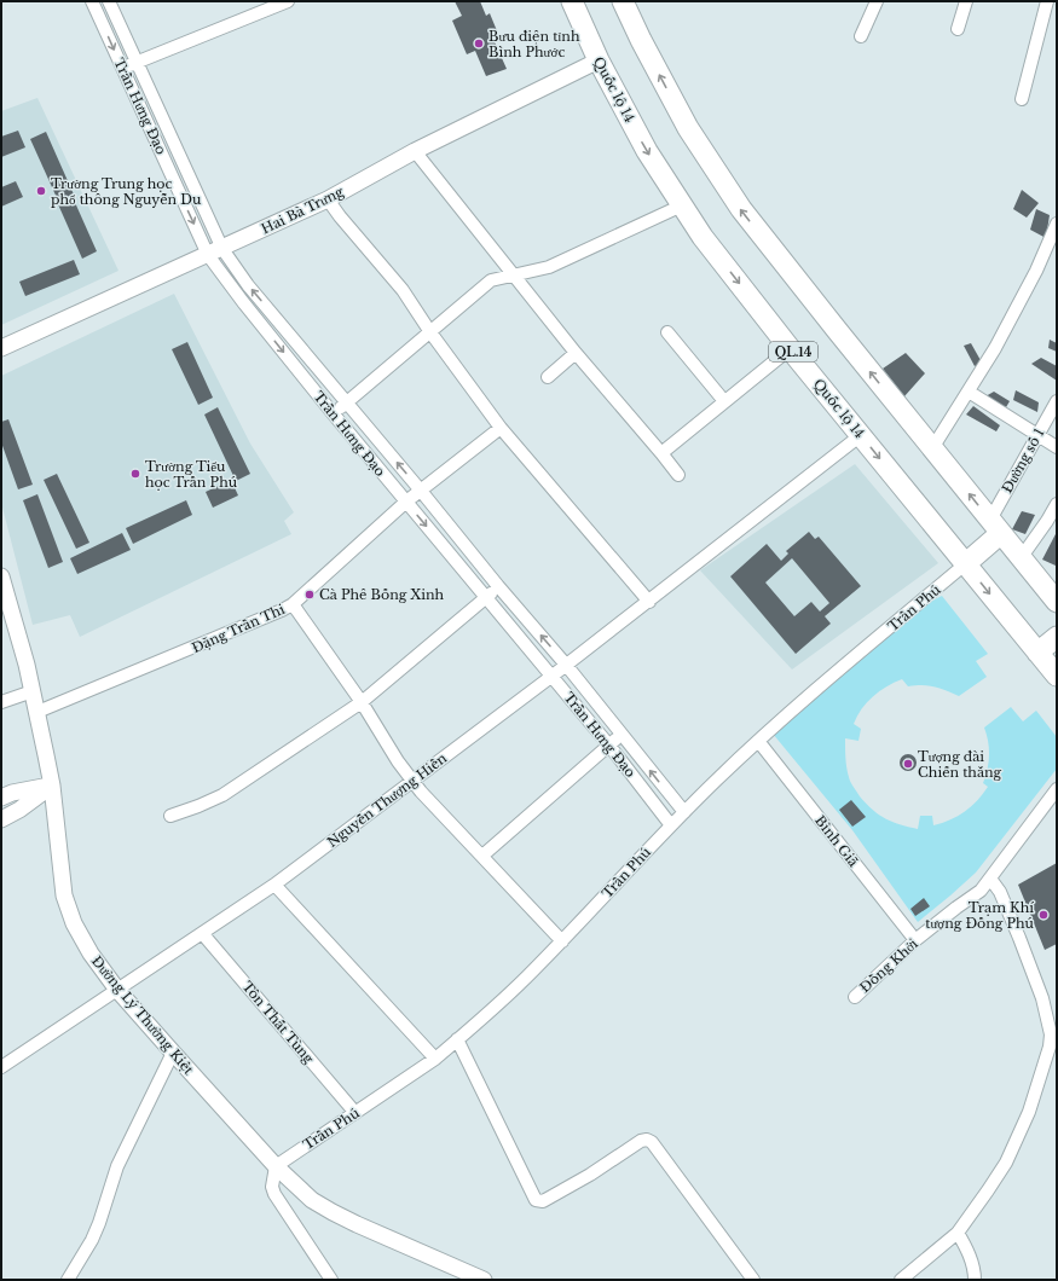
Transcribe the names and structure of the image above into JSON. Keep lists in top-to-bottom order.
{
  "streets": {
    "highway": ["Quốc lộ 14", "QL.14"],
    "street": [
      "Trần Hưng Đạo",
      "Hai Bà Trưng",
      "Đường số 1",
      "Trần Phú",
      "Đặng Trần Thi",
      "Nguyễn Thượng Hiền",
      "Bình Giã",
      "Đồng Khởi",
      "Đường Lý Thường Kiệt",
      "Tôn Thất Tùng"
    ]
  },
  "crossings": [
    ["Quốc lộ 14", "Hai Bà Trưng"],
    ["Quốc lộ 14", "Trần Phú"],
    ["Quốc lộ 14", "Nguyễn Thượng Hiền"],
    ["Trần Hưng Đạo", "Hai Bà Trưng"],
    ["Trần Hưng Đạo", "Trần Phú"],
    ["Trần Hưng Đạo", "Đặng Trần Thi"],
    ["Trần Hưng Đạo", "Nguyễn Thượng Hiền"],
    ["Trần Phú", "Bình Giã"],
    ["Trần Phú", "Đường Lý Thường Kiệt"],
    ["Trần Phú", "Tôn Thất Tùng"],
    ["Đặng Trần Thi", "Đường Lý Thường Kiệt"],
    ["Nguyễn Thượng Hiền", "Đường Lý Thường Kiệt"],
    ["Nguyễn Thượng Hiền", "Tôn Thất Tùng"],
    ["Bình Giã", "Đồng Khởi"]
  ],
  "places": [
    "Bưu điện tỉnh Bình Phước",
    "Trường Trung học phổ thông Nguyễn Du",
    "Trường Tiểu học Trần Phú",
    "Cà Phê Bống Xinh",
    "Tượng đài Chiến thắng",
    "Trạm Khí tượng Đồng Phú"
  ]
}
